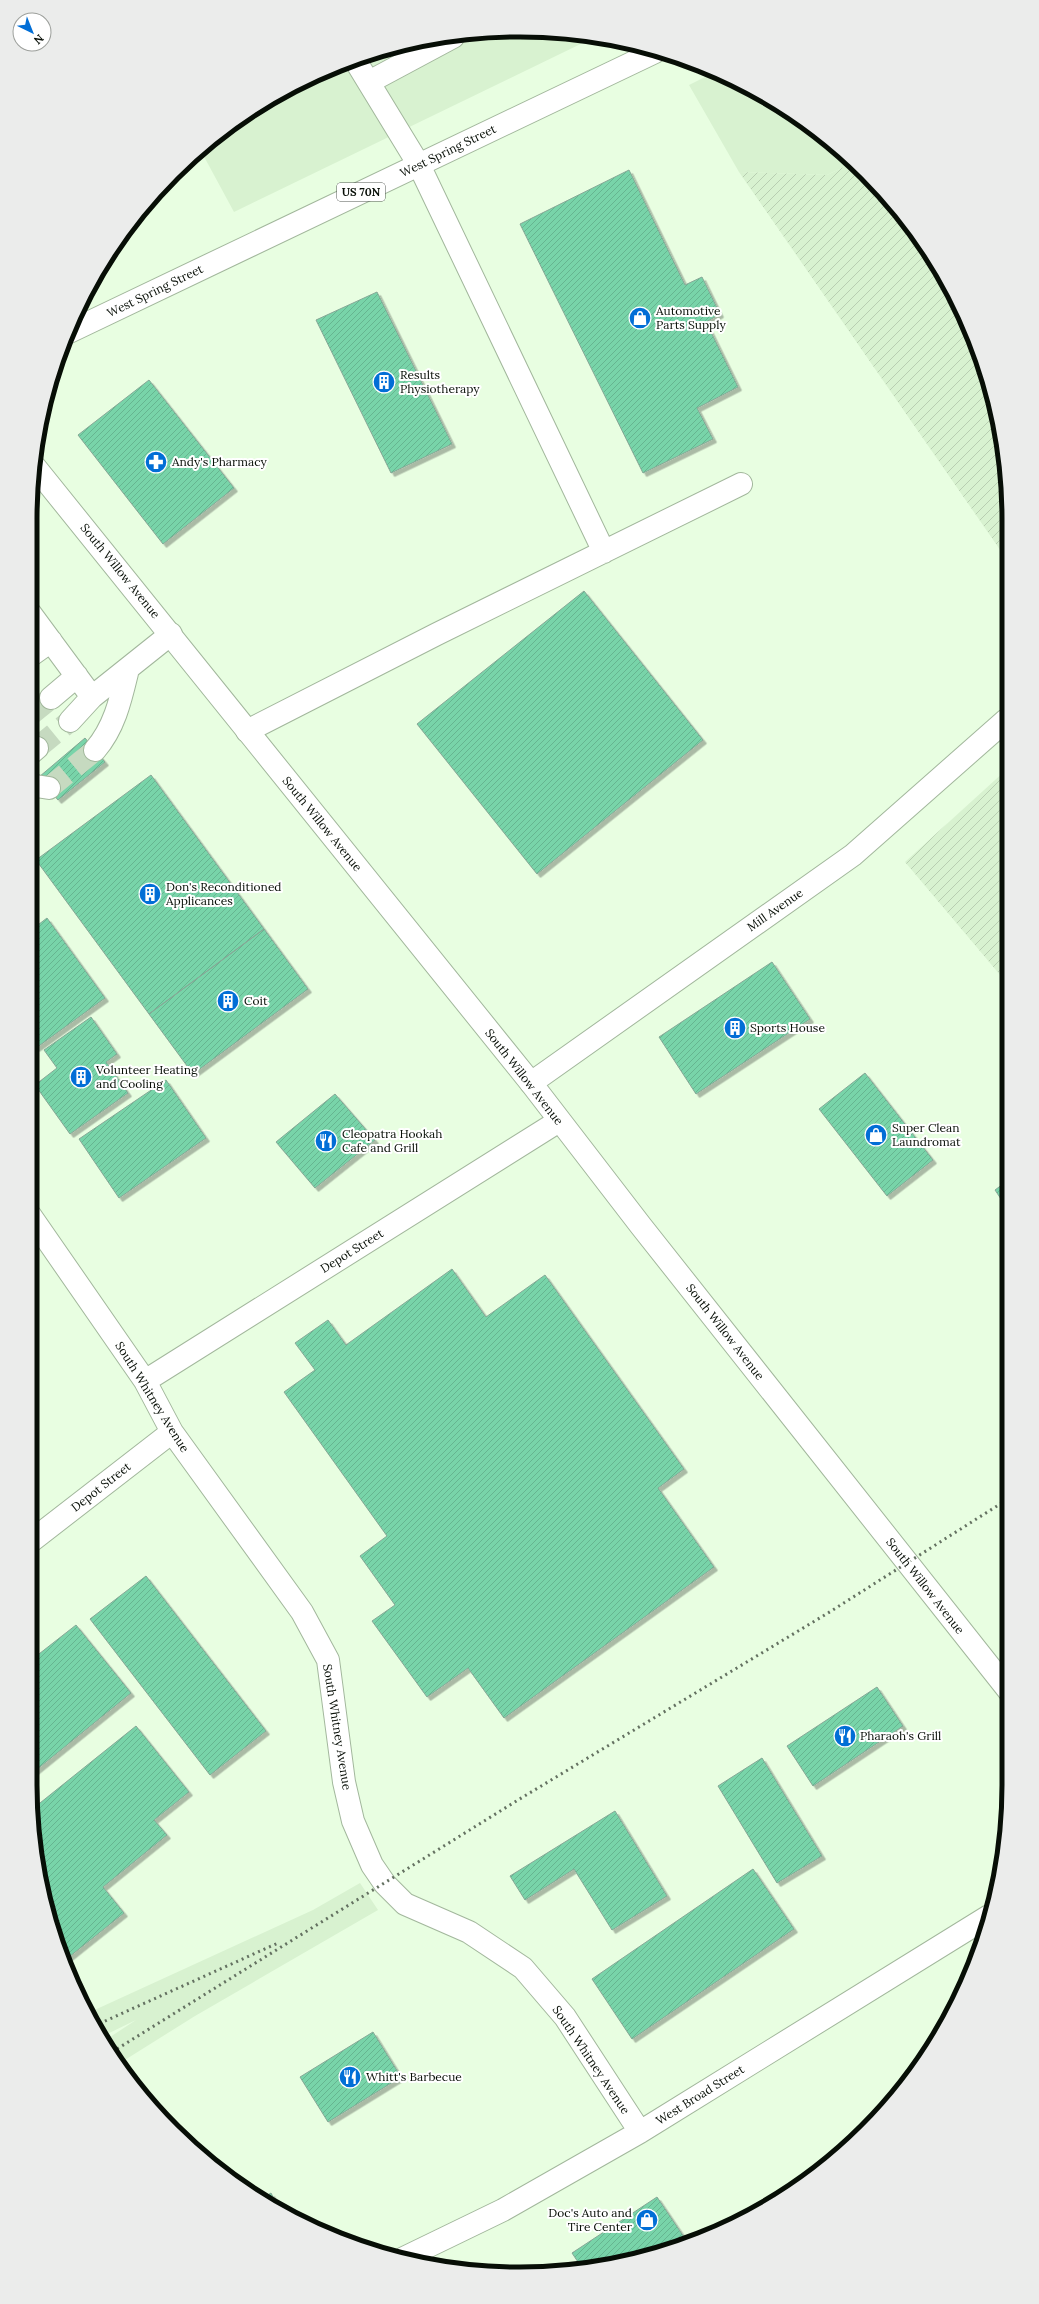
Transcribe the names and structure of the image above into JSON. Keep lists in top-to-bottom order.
{
  "streets": {
    "street": [
      "West Spring Street",
      "US 70N",
      "South Willow Avenue",
      "Mill Avenue",
      "Depot Street",
      "South Whitney Avenue",
      "West Broad Street"
    ]
  },
  "crossings": [
    ["South Willow Avenue", "Mill Avenue"],
    ["South Willow Avenue", "Depot Street"],
    ["Depot Street", "South Whitney Avenue"],
    ["South Whitney Avenue", "West Broad Street"]
  ],
  "places": {
    "shop": ["Automotive Parts Supply", "Super Clean Laundromat", "Doc's Auto and Tire Center"],
    "building": [
      "Results Physiotherapy",
      "Don's Reconditioned Applicances",
      "Coit",
      "Sports House",
      "Volunteer Heating and Cooling"
    ],
    "pharmacy": ["Andy's Pharmacy"],
    "restaurant": ["Cleopatra Hookah Cafe and Grill", "Pharaoh's Grill", "Whitt's Barbecue"]
  },
  "north": "bottom right"
}
